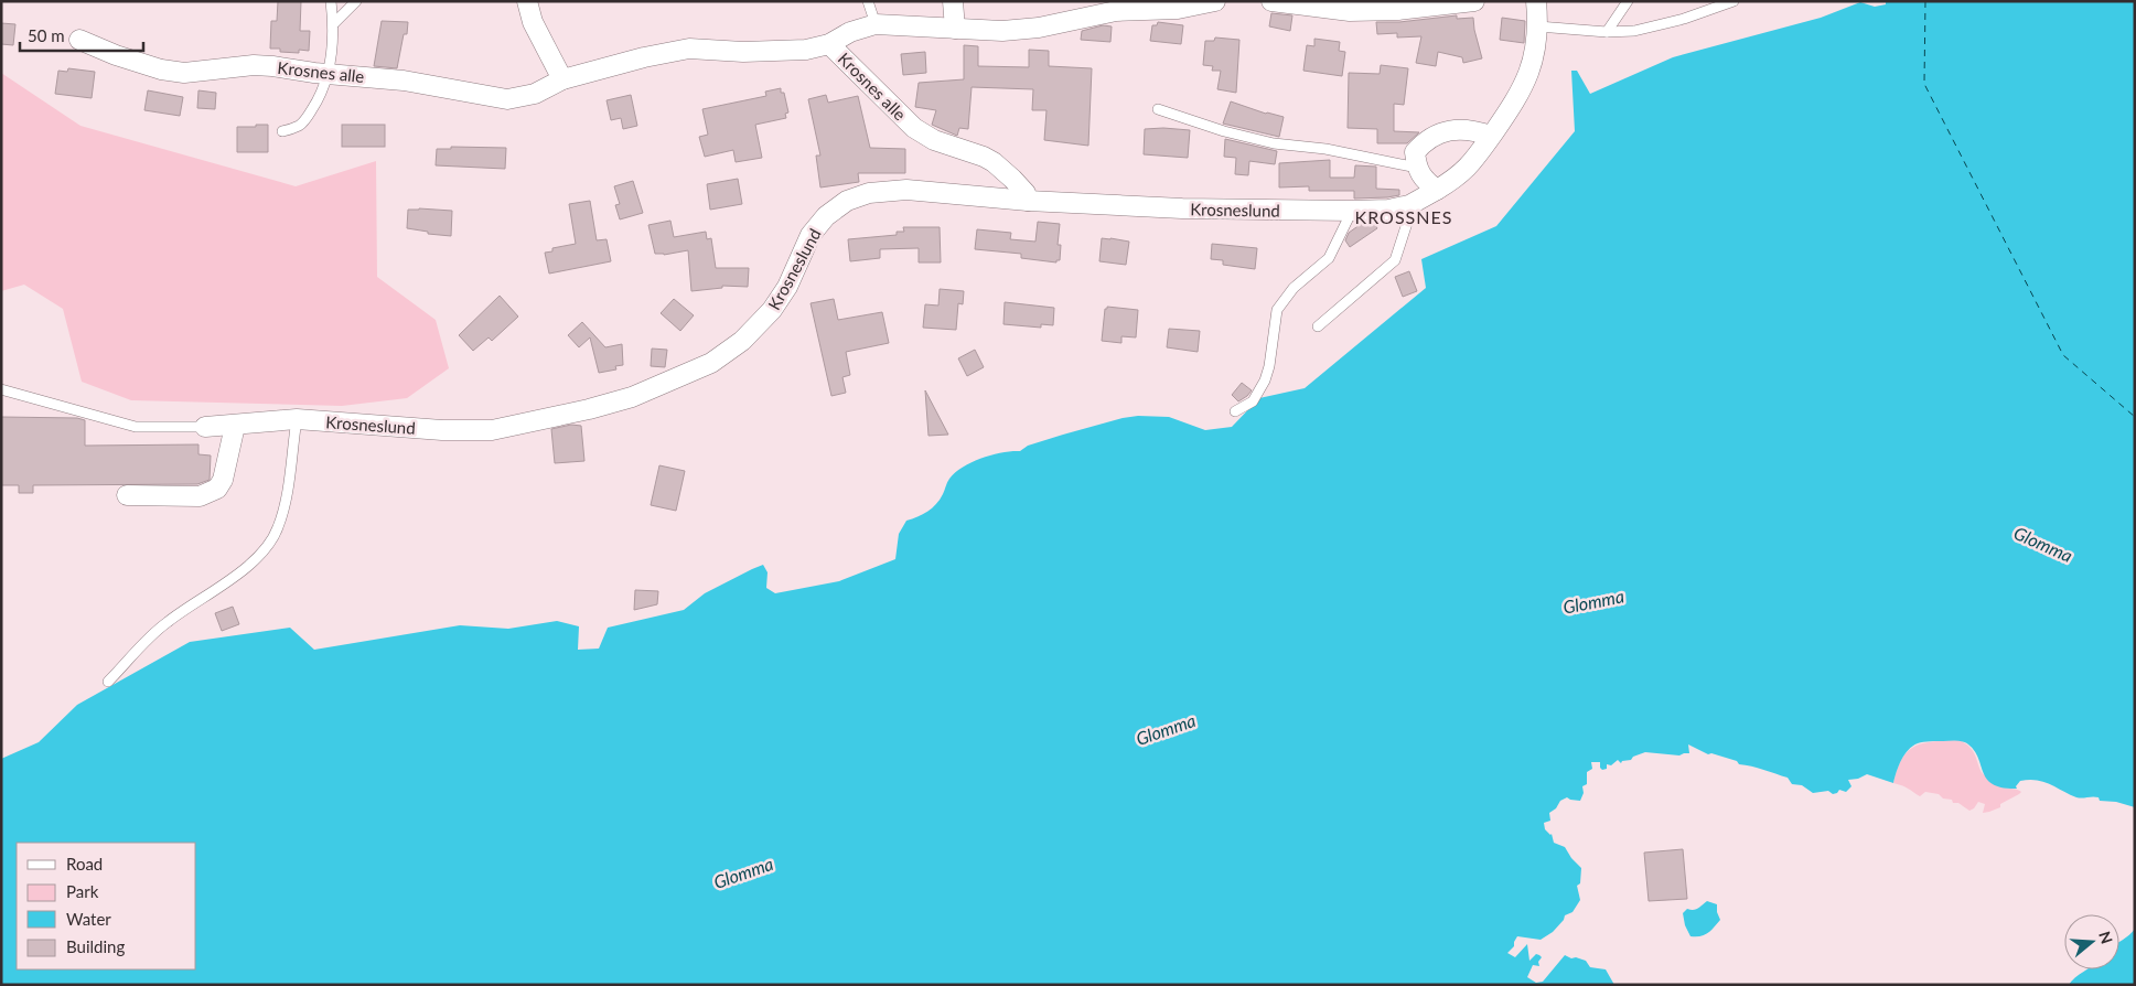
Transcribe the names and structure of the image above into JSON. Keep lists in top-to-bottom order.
{
  "streets": {
    "street": ["Krosnes alle", "Krosneslund"]
  },
  "crossings": [
    ["Krosnes alle", "Krosneslund"]
  ],
  "districts": ["KROSSNES"],
  "water": ["Glomma"],
  "legend": [
    "Road",
    "Park",
    "Water",
    "Building"
  ],
  "scale_bar": "50 m",
  "north": "right"
}
